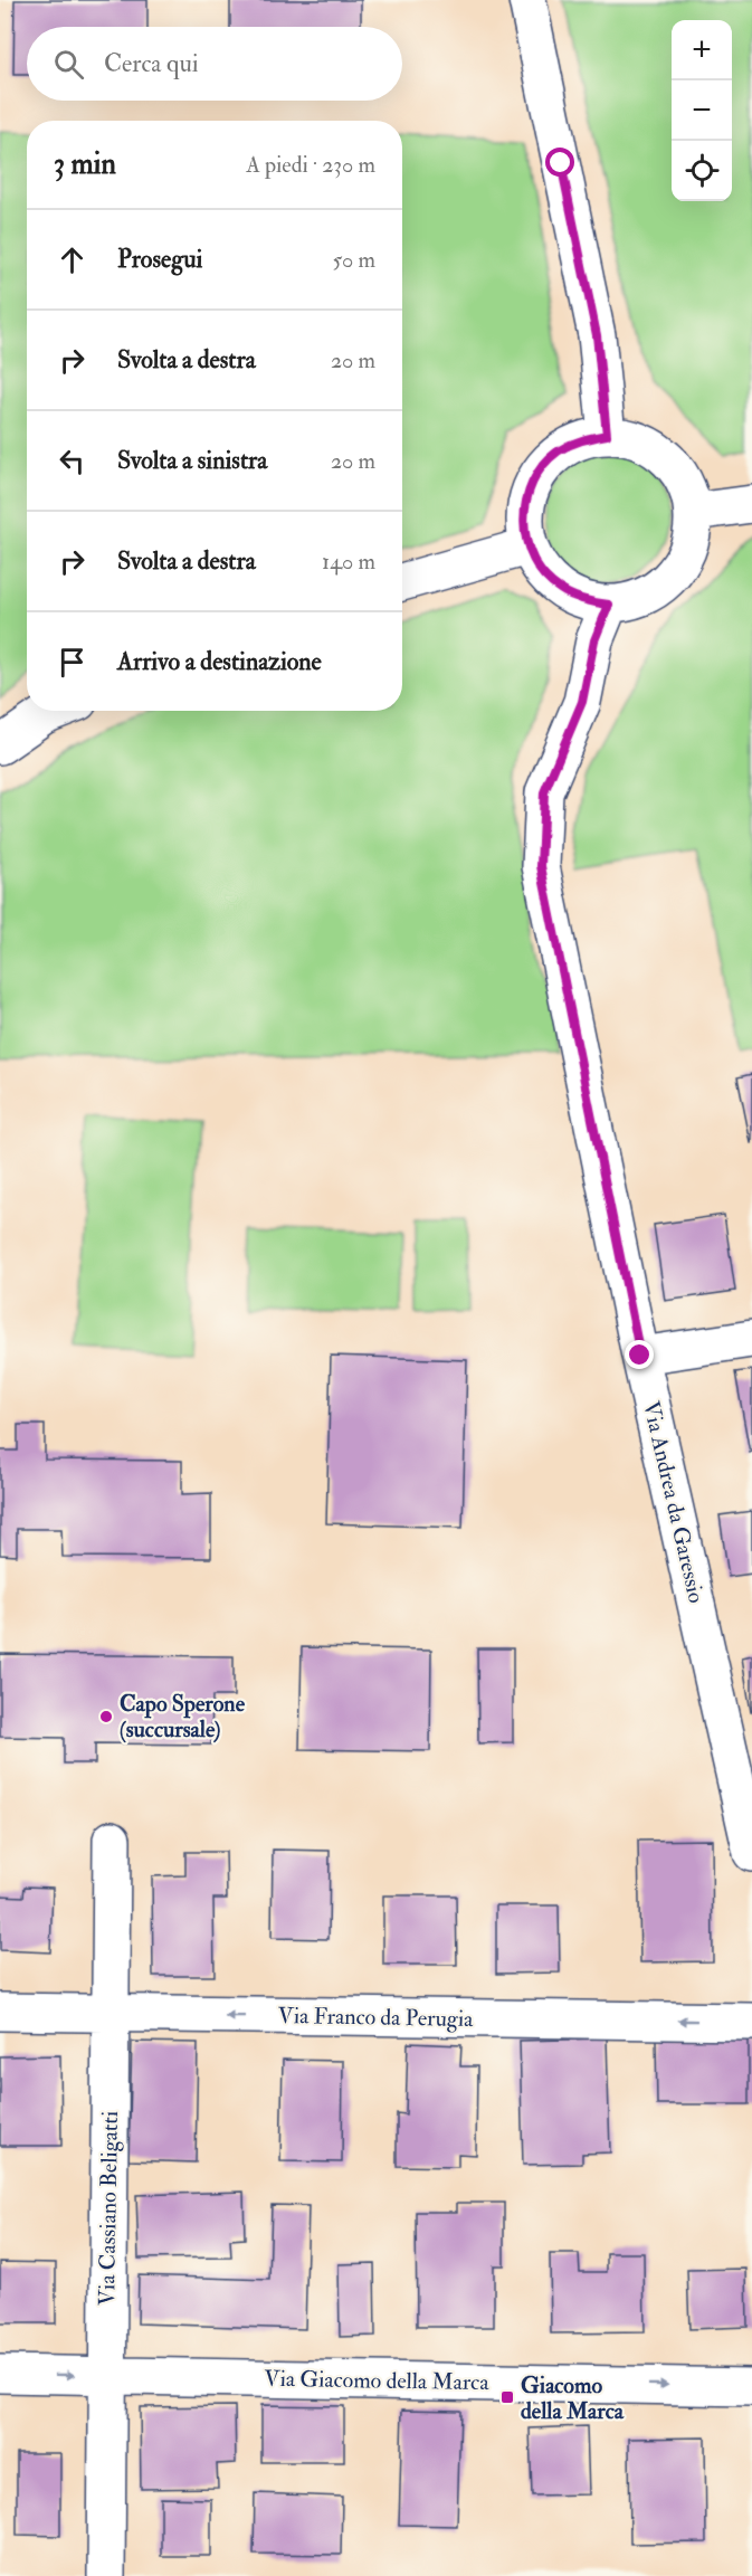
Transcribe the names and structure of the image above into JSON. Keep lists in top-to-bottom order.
{
  "streets": {
    "street": [
      "Via Andrea da Garessio",
      "Via Franco da Perugia",
      "Via Cassiano Beligatti",
      "Via Giacomo della Marca"
    ]
  },
  "crossings": [
    ["Via Franco da Perugia", "Via Cassiano Beligatti"],
    ["Via Cassiano Beligatti", "Via Giacomo della Marca"]
  ],
  "one_way": ["Via Franco da Perugia", "Via Giacomo della Marca"],
  "places": {
    "other": ["Capo Sperone (succursale)"],
    "transit": ["Giacomo della Marca"]
  },
  "page": {
    "map_buttons": ["+", "−"],
    "search": "Cerca qui",
    "heading": ["3 min", "A piedi · 230 m"],
    "list": [
      ["Prosegui", "50 m"],
      ["Svolta a destra", "20 m"],
      ["Svolta a sinistra", "20 m"],
      ["Svolta a destra", "140 m"],
      "Arrivo a destinazione"
    ]
  }
}
